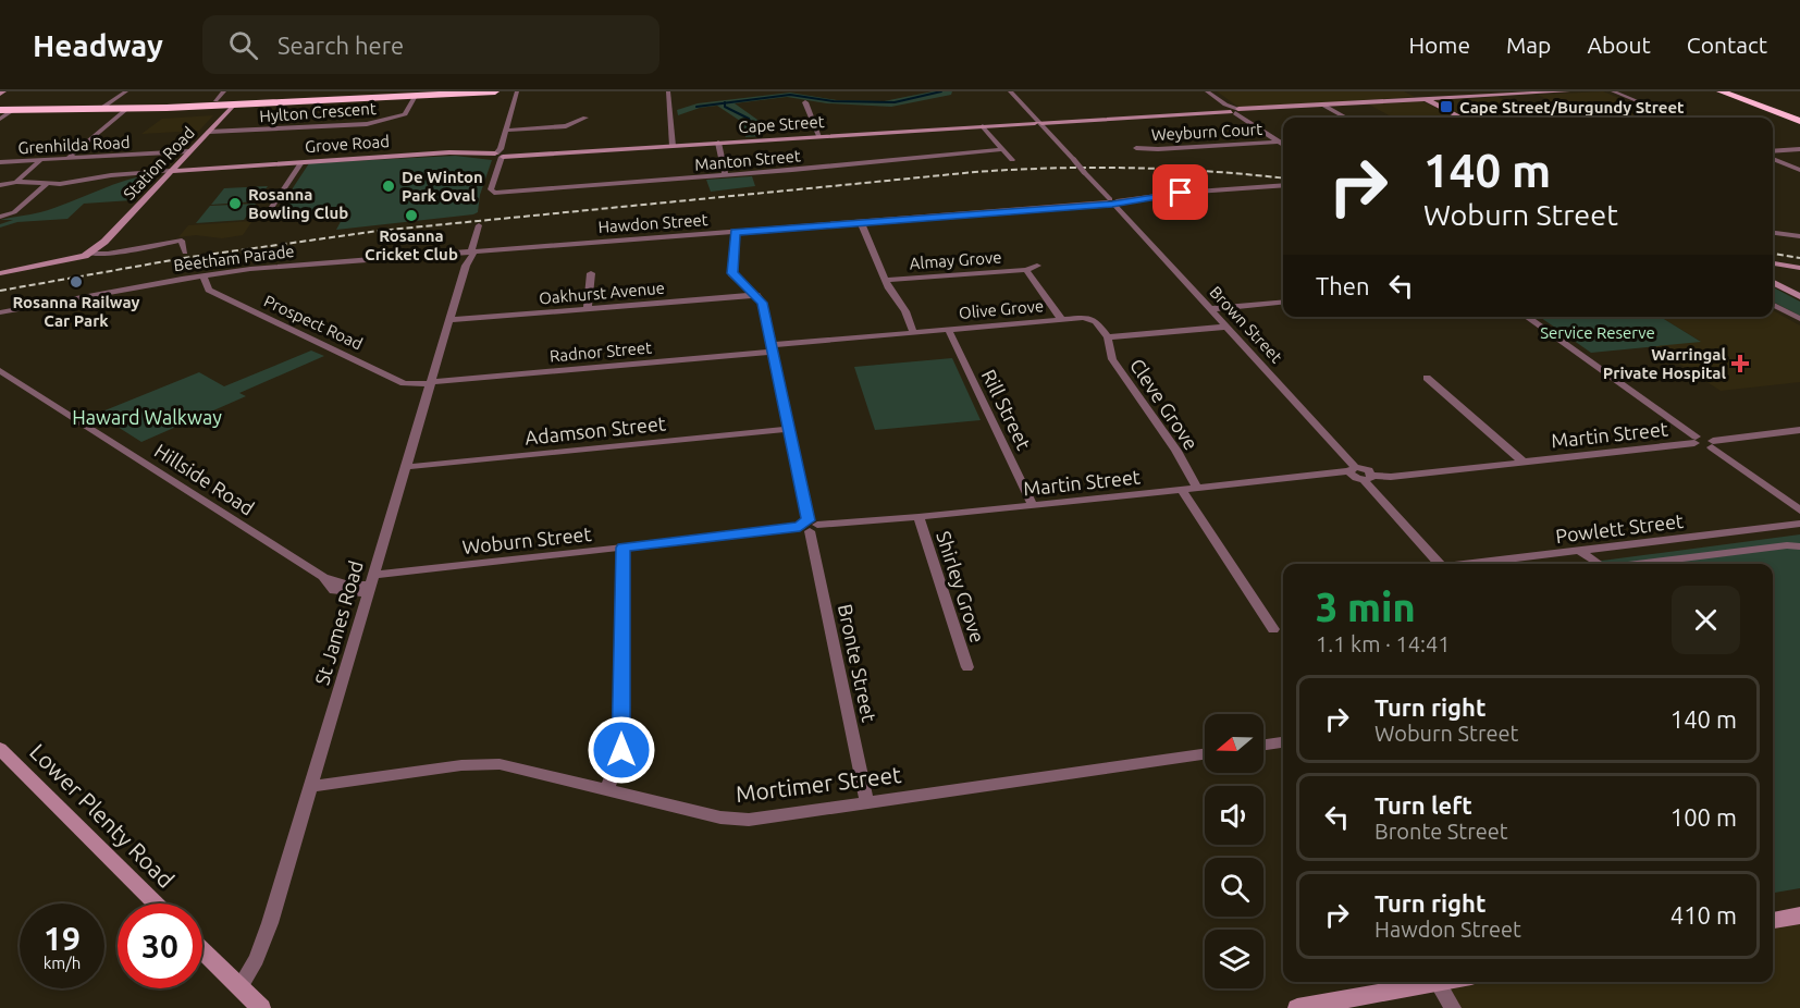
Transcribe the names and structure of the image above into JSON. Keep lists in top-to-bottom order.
{
  "streets": {
    "street": [
      "Hylton Crescent",
      "Cape Street",
      "Weyburn Court",
      "Grove Road",
      "Grenhilda Road",
      "Manton Street",
      "Station Road",
      "Hawdon Street",
      "Beetham Parade",
      "Almay Grove",
      "Oakhurst Avenue",
      "Olive Grove",
      "Prospect Road",
      "Brown Street",
      "Radnor Street",
      "Cleve Grove",
      "Rill Street",
      "Adamson Street",
      "Martin Street",
      "Hillside Road",
      "Powlett Street",
      "Woburn Street",
      "Shirley Grove",
      "St James Road",
      "Bronte Street",
      "Mortimer Street",
      "Lower Plenty Road"
    ]
  },
  "crossings": [
    ["Hylton Crescent", "Station Road"],
    ["Cape Street", "Grove Road"],
    ["Cape Street", "Manton Street"],
    ["Cape Street", "Brown Street"],
    ["Grove Road", "Manton Street"],
    ["Grove Road", "Station Road"],
    ["Grenhilda Road", "Station Road"],
    ["Hawdon Street", "Beetham Parade"],
    ["Hawdon Street", "Brown Street"],
    ["Hawdon Street", "St James Road"],
    ["Hawdon Street", "Bronte Street"],
    ["Beetham Parade", "Prospect Road"],
    ["Beetham Parade", "St James Road"],
    ["Almay Grove", "Olive Grove"],
    ["Oakhurst Avenue", "St James Road"],
    ["Oakhurst Avenue", "Bronte Street"],
    ["Olive Grove", "Radnor Street"],
    ["Olive Grove", "Cleve Grove"],
    ["Olive Grove", "Rill Street"],
    ["Olive Grove", "Bronte Street"],
    ["Prospect Road", "Radnor Street"],
    ["Prospect Road", "St James Road"],
    ["Brown Street", "Martin Street"],
    ["Radnor Street", "St James Road"],
    ["Radnor Street", "Bronte Street"],
    ["Cleve Grove", "Martin Street"],
    ["Rill Street", "Martin Street"],
    ["Adamson Street", "St James Road"],
    ["Adamson Street", "Bronte Street"],
    ["Martin Street", "Woburn Street"],
    ["Martin Street", "Shirley Grove"],
    ["Martin Street", "Bronte Street"],
    ["Hillside Road", "Woburn Street"],
    ["Hillside Road", "St James Road"],
    ["Woburn Street", "St James Road"],
    ["Woburn Street", "Bronte Street"],
    ["St James Road", "Mortimer Street"],
    ["Bronte Street", "Mortimer Street"]
  ],
  "parks": ["Service Reserve", "Haward Walkway"],
  "places": {
    "transit": ["Cape Street/Burgundy Street"],
    "other": [
      "De Winton Park Oval",
      "Rosanna Bowling Club",
      "Rosanna Cricket Club",
      "Rosanna Railway Car Park"
    ],
    "health": ["Warringal Private Hospital"]
  },
  "north": "left",
  "page": {
    "header": "Headway",
    "search": "Search here",
    "nav": [
      "Home",
      "Map",
      "About",
      "Contact"
    ],
    "turn": ["140 m", "Woburn Street"],
    "then": "Then",
    "heading": ["3 min", "1.1 km · 14:41"],
    "list": [
      {
        "name": "Turn right",
        "note": "Woburn Street",
        "value": "140 m"
      },
      {
        "name": "Turn left",
        "note": "Bronte Street",
        "value": "100 m"
      },
      {
        "name": "Turn right",
        "note": "Hawdon Street",
        "value": "410 m"
      }
    ],
    "speed": "19 km/h",
    "limit": "30"
  }
}
